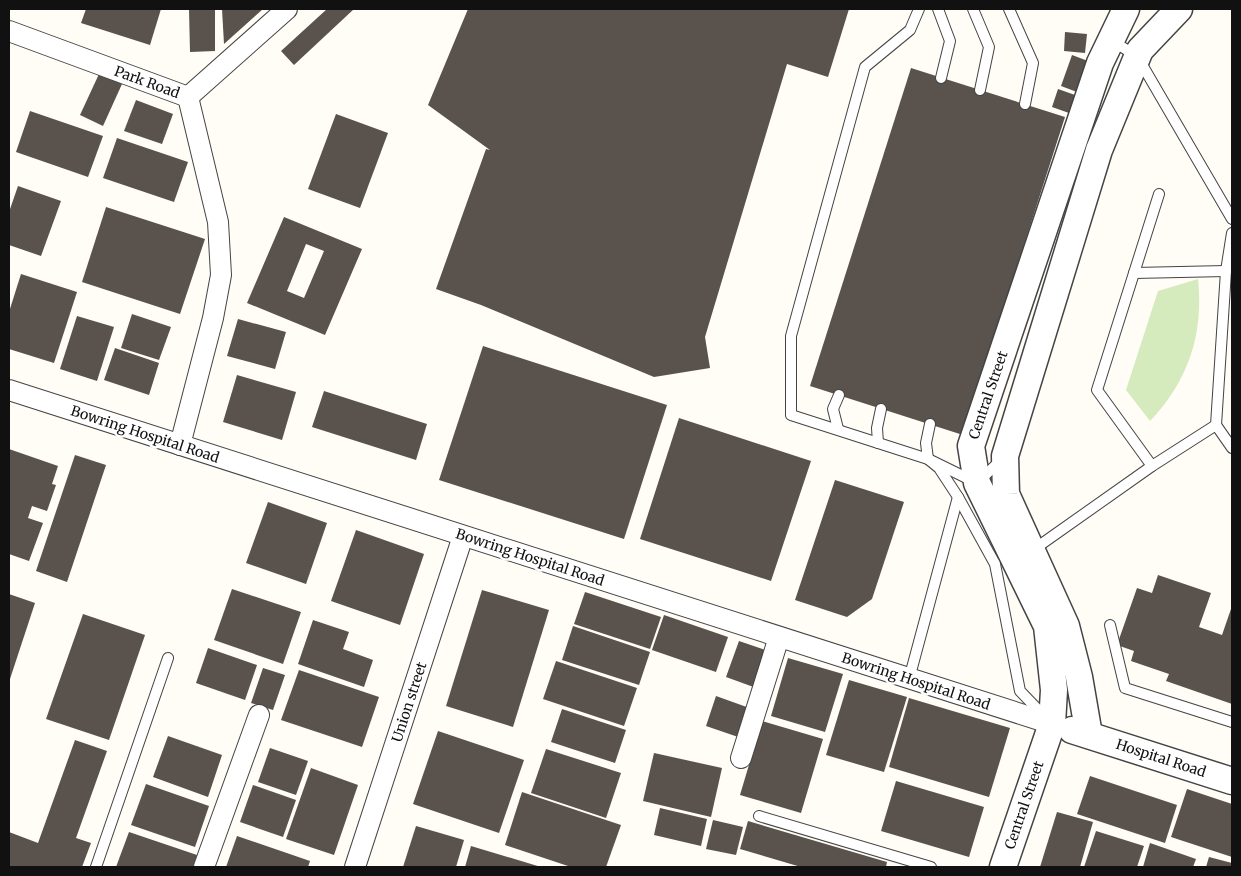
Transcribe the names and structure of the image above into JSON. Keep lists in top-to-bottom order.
{
  "streets": {
    "street": [
      "Park Road",
      "Central Street",
      "Bowring Hospital Road",
      "Union street",
      "Hospital Road"
    ]
  },
  "crossings": [
    ["Central Street", "Bowring Hospital Road"],
    ["Central Street", "Hospital Road"],
    ["Bowring Hospital Road", "Union street"],
    ["Bowring Hospital Road", "Hospital Road"]
  ]
}
